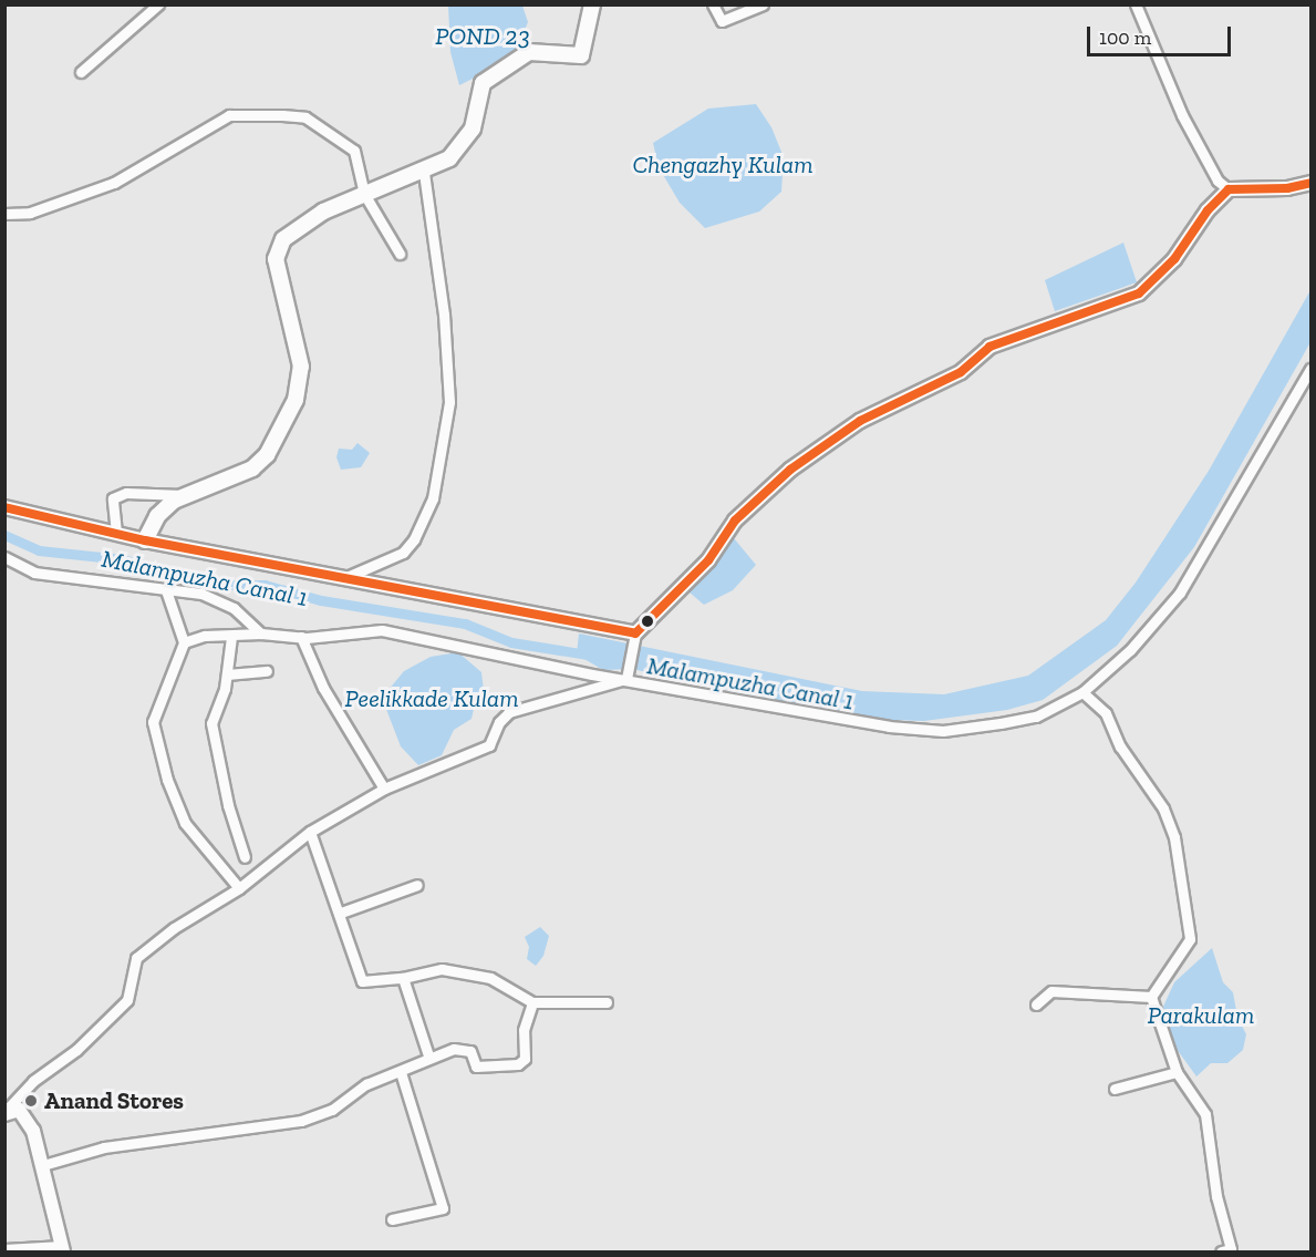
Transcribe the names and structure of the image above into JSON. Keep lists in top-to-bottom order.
{
  "water": [
    "POND 23",
    "Chengazhy Kulam",
    "Malampuzha Canal 1",
    "Peelikkade Kulam",
    "Parakulam"
  ],
  "places": ["Anand Stores"],
  "scale_bar": "100 m"
}
